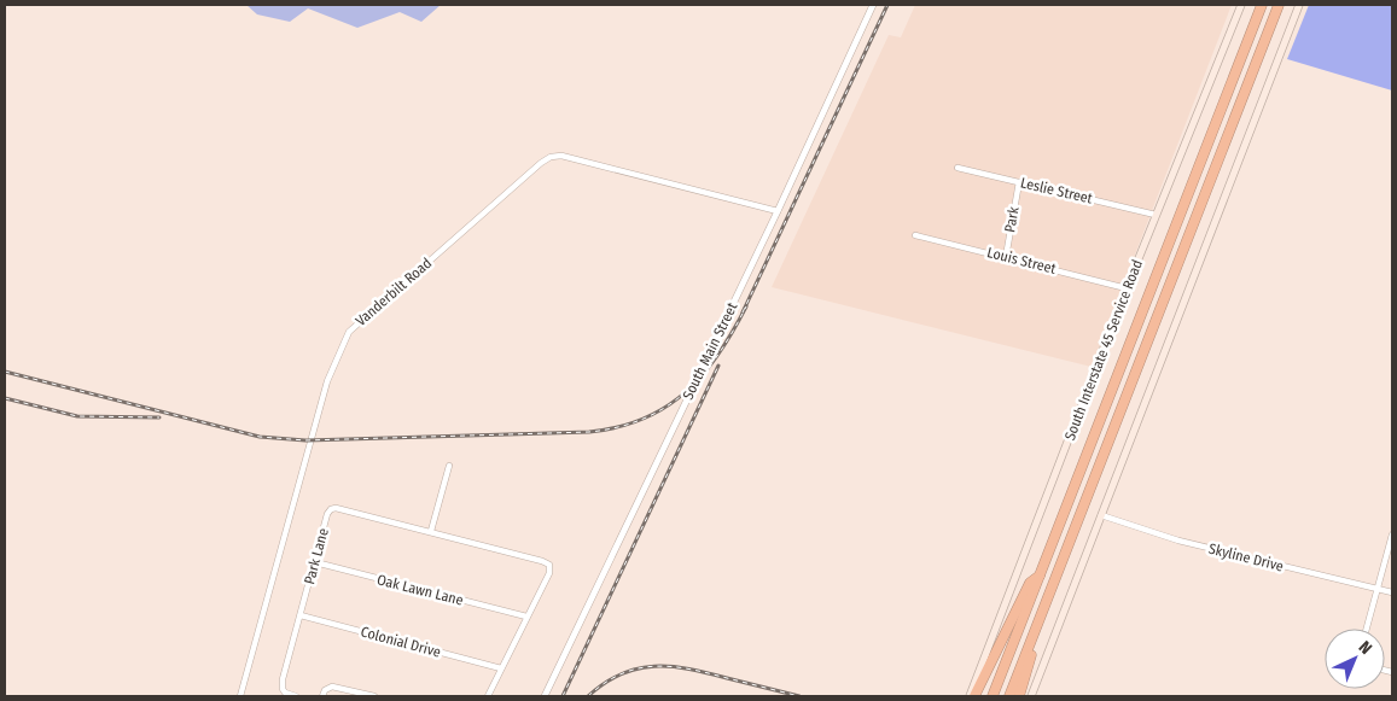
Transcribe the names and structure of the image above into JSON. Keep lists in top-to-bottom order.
{
  "streets": {
    "main road": ["South Interstate 45 Service Road"],
    "street": [
      "Leslie Street",
      "Park",
      "Louis Street",
      "Vanderbilt Road",
      "South Main Street",
      "Park Lane",
      "Skyline Drive",
      "Oak Lawn Lane",
      "Colonial Drive"
    ]
  },
  "crossings": [
    ["Leslie Street", "Park"],
    ["Leslie Street", "South Interstate 45 Service Road"],
    ["Park", "Louis Street"],
    ["Louis Street", "South Interstate 45 Service Road"],
    ["Vanderbilt Road", "South Main Street"],
    ["Park Lane", "Oak Lawn Lane"],
    ["Park Lane", "Colonial Drive"]
  ],
  "north": "top right"
}
